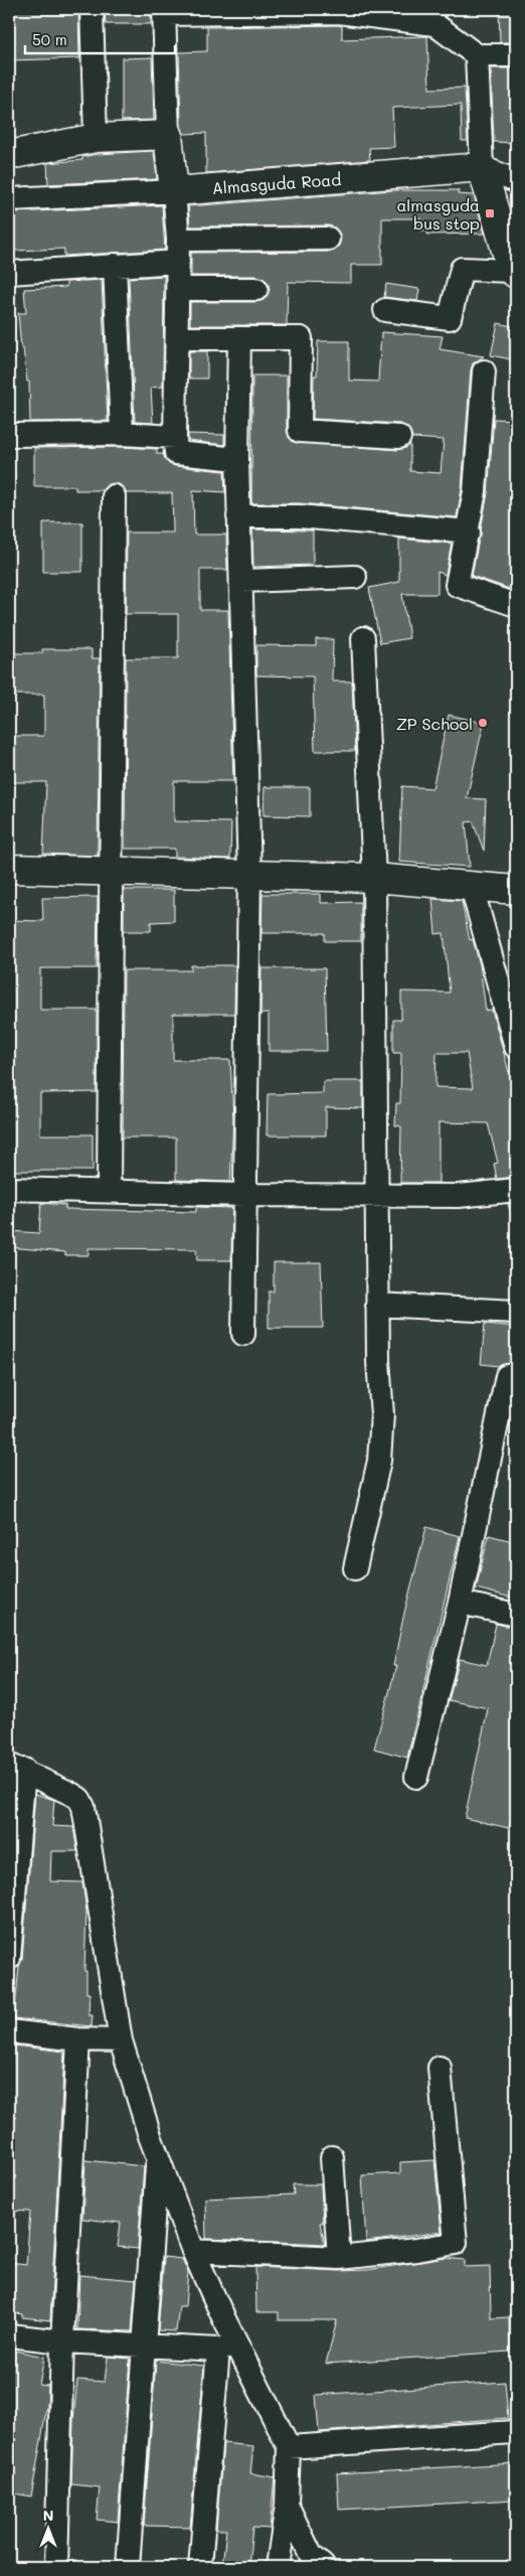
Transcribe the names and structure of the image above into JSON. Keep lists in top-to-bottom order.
{
  "streets": {
    "street": ["Almasguda Road"]
  },
  "places": {
    "transit": ["almasguda bus stop"],
    "other": ["ZP School"]
  },
  "scale_bar": "50 m",
  "north": "top"
}
